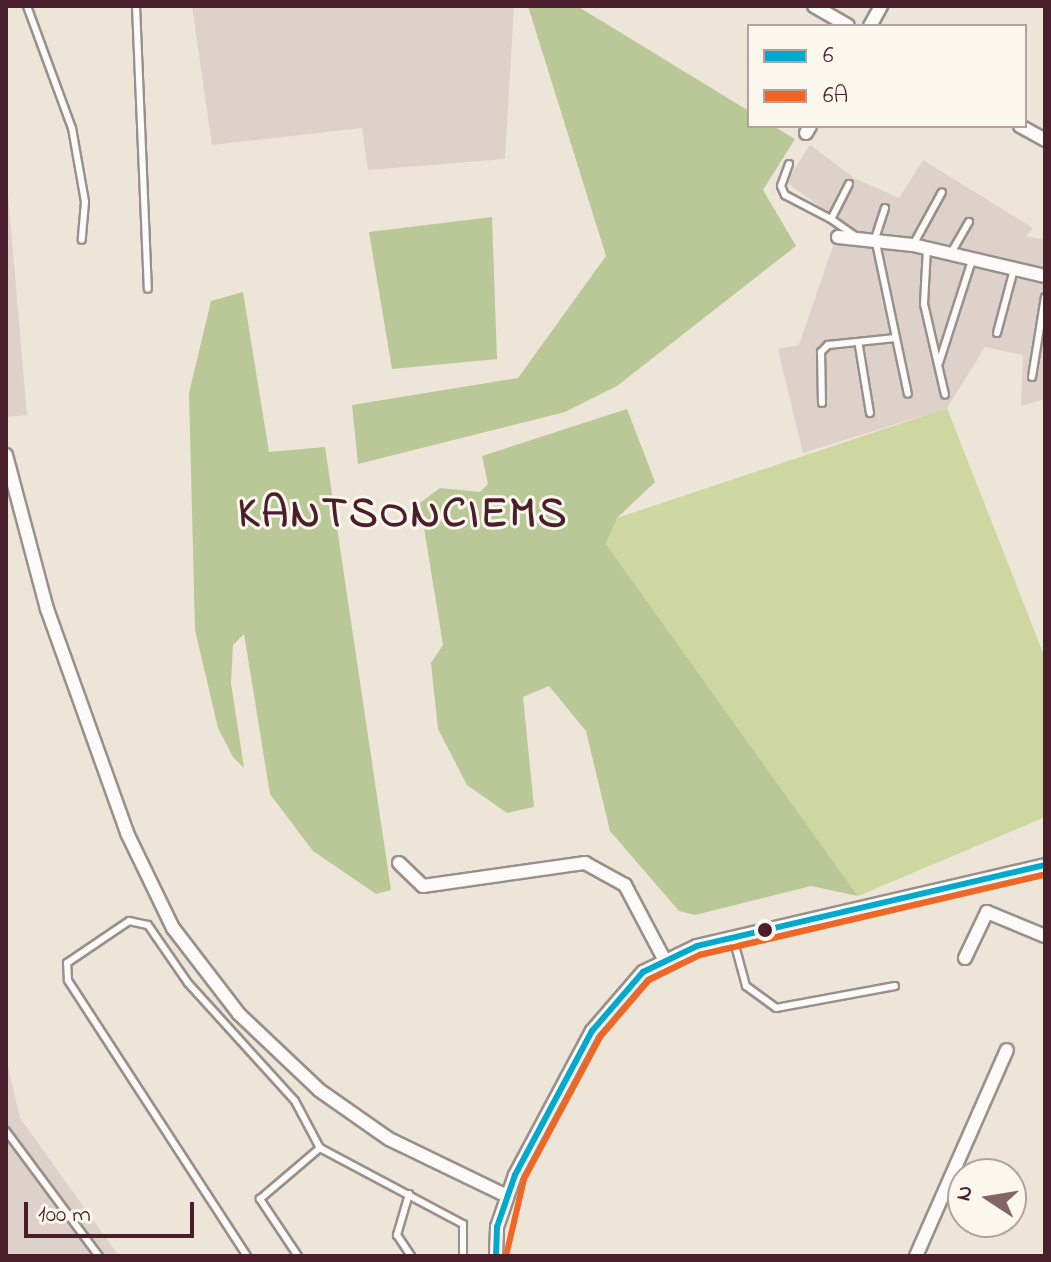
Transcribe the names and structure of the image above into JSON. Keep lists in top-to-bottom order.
{
  "districts": ["KANTSONCIEMS"],
  "lines": ["transit line 6", "transit line 6A"],
  "legend": ["6", "6A"],
  "scale_bar": "100 m",
  "north": "left"
}
